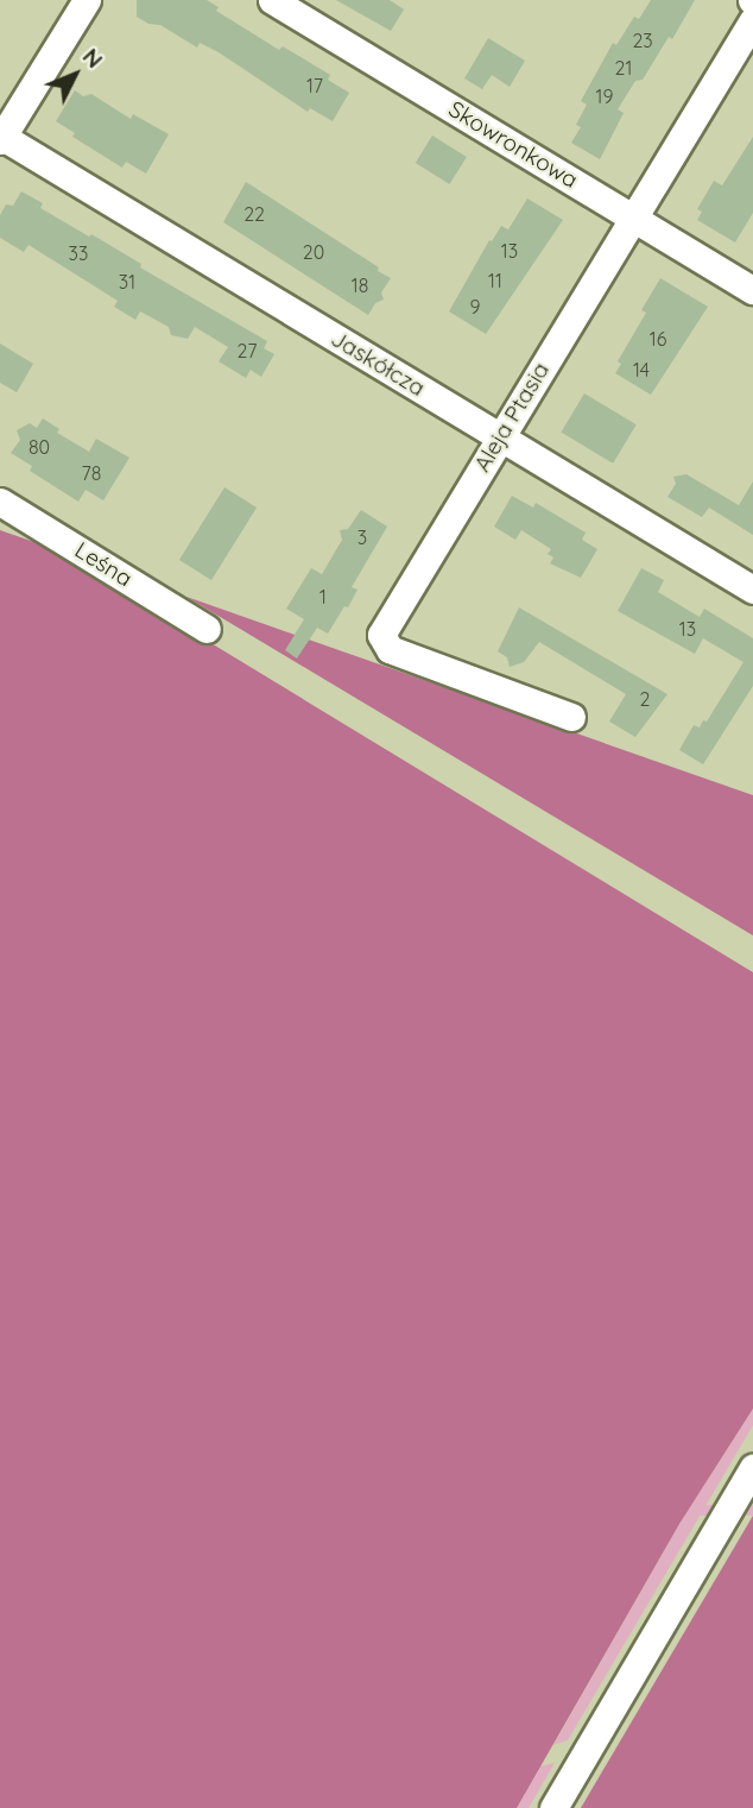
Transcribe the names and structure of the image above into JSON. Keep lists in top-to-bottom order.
{
  "streets": {
    "street": [
      "Skowronkowa",
      "Jaskółcza",
      "Aleja Ptasia",
      "Leśna"
    ]
  },
  "crossings": [
    ["Skowronkowa", "Aleja Ptasia"],
    ["Jaskółcza", "Aleja Ptasia"]
  ],
  "house_numbers": [
    "23",
    "21",
    "17",
    "19",
    "22",
    "13",
    "20",
    "33",
    "11",
    "31",
    "18",
    "9",
    "16",
    "27",
    "14",
    "80",
    "78",
    "3",
    "1",
    "13",
    "2"
  ],
  "north": "top right"
}
